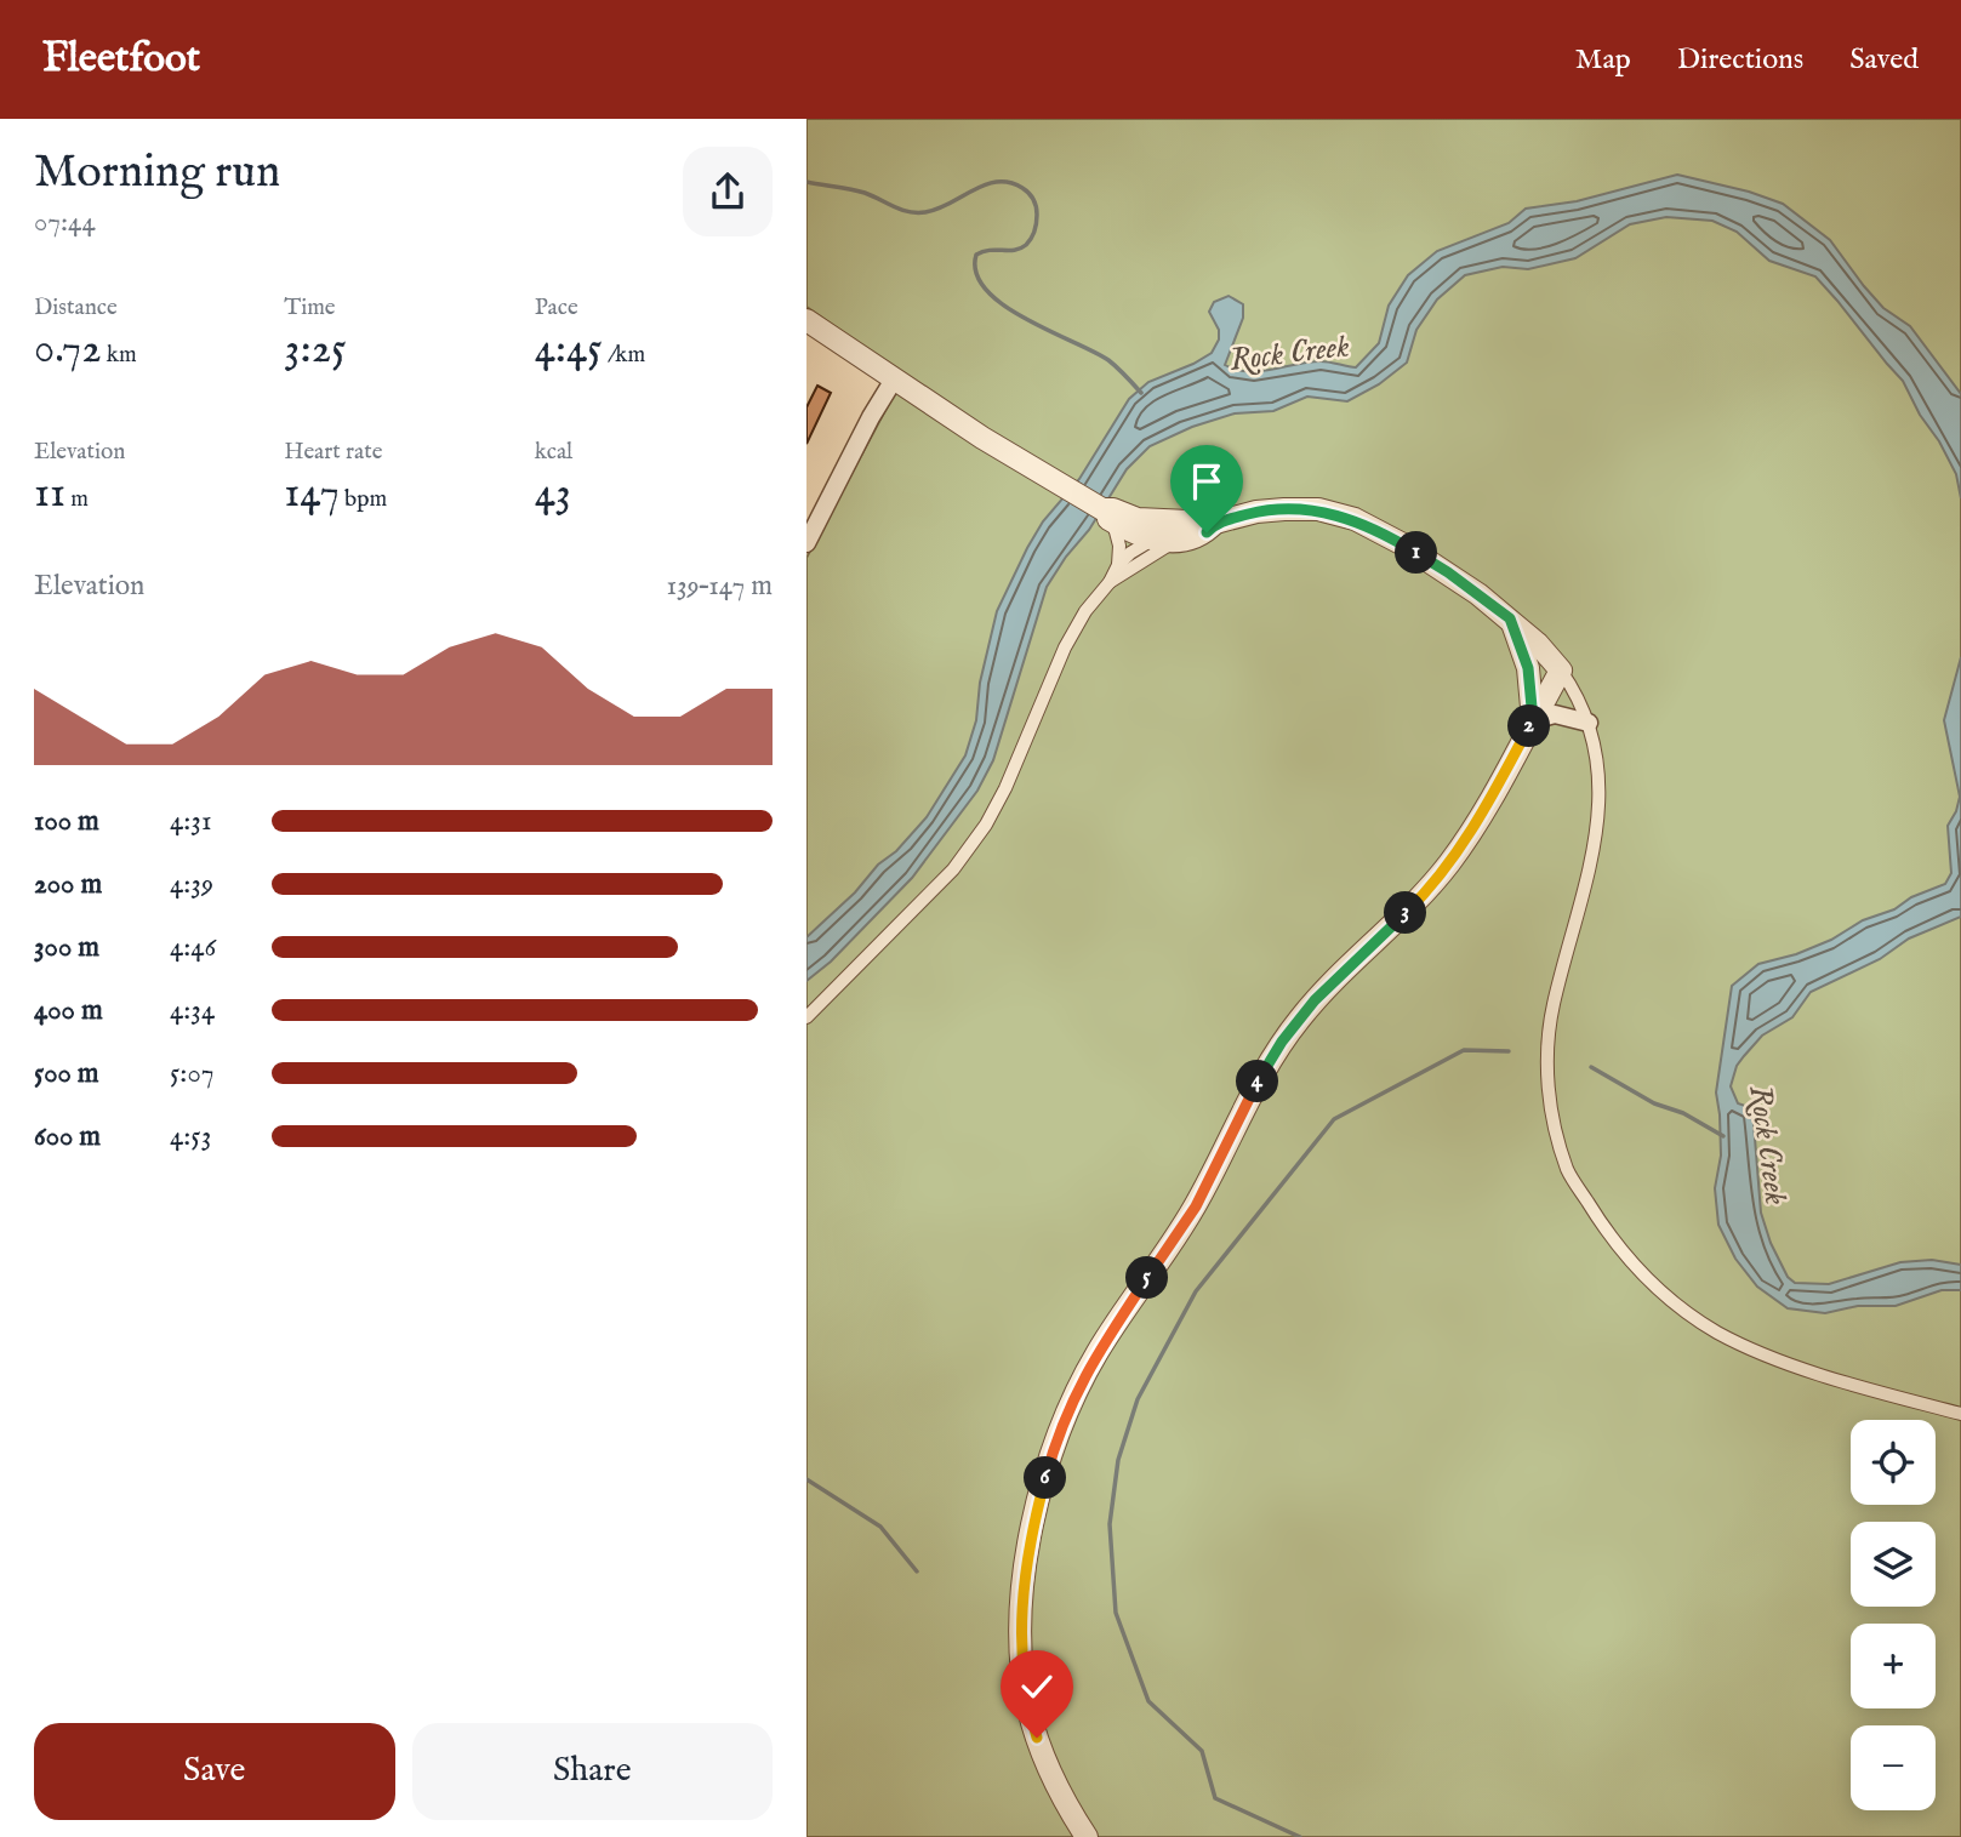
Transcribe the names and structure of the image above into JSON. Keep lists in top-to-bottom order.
{
  "water": ["Rock Creek"],
  "page": {
    "header": "Fleetfoot",
    "nav": ["Map", "Directions", "Saved"],
    "heading": ["Morning run", "07:44"],
    "stats": [
      ["Distance", "0.72 km"],
      ["Time", "3:25"],
      ["Pace", "4:45 /km"],
      ["Elevation", "11 m"],
      ["Heart rate", "147 bpm"],
      ["kcal", "43"]
    ],
    "pins": [
      "1",
      "2",
      "3",
      "4",
      "5",
      "6"
    ],
    "chart": ["Elevation", "139–147 m"],
    "list": [
      {
        "name": "100 m",
        "note": "4:31"
      },
      {
        "name": "200 m",
        "note": "4:39"
      },
      {
        "name": "300 m",
        "note": "4:46"
      },
      {
        "name": "400 m",
        "note": "4:34"
      },
      {
        "name": "500 m",
        "note": "5:07"
      },
      {
        "name": "600 m",
        "note": "4:53"
      }
    ],
    "map_buttons": ["+", "−"],
    "buttons": ["Save", "Share"]
  }
}
